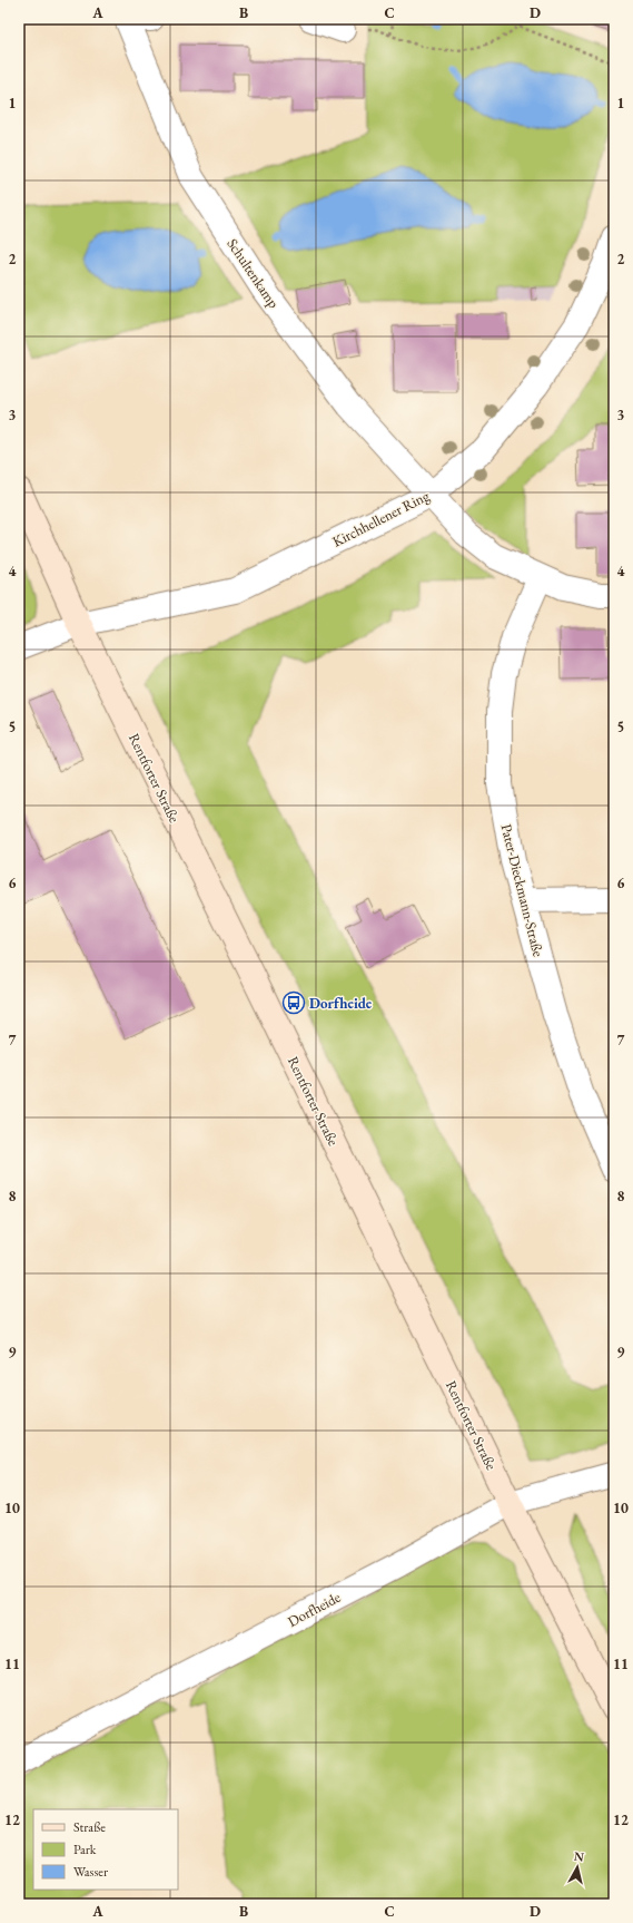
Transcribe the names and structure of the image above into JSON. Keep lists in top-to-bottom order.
{
  "streets": {
    "main road": ["Rentforter Straße"],
    "street": [
      "Schultenkamp",
      "Kirchhellener Ring",
      "Pater-Dieckmann-Straße",
      "Dorfheide"
    ]
  },
  "crossings": [
    ["Schultenkamp", "Kirchhellener Ring"],
    ["Schultenkamp", "Pater-Dieckmann-Straße"],
    ["Kirchhellener Ring", "Rentforter Straße"],
    ["Rentforter Straße", "Dorfheide"]
  ],
  "places": {
    "bus stop": ["Dorfheide"]
  },
  "legend": ["Straße", "Park", "Wasser"],
  "north": "top",
  "grid": {
    "columns": [
      "A",
      "B",
      "C",
      "D"
    ],
    "rows": [
      "1",
      "2",
      "3",
      "4",
      "5",
      "6",
      "7",
      "8",
      "9",
      "10",
      "11",
      "12"
    ]
  }
}
